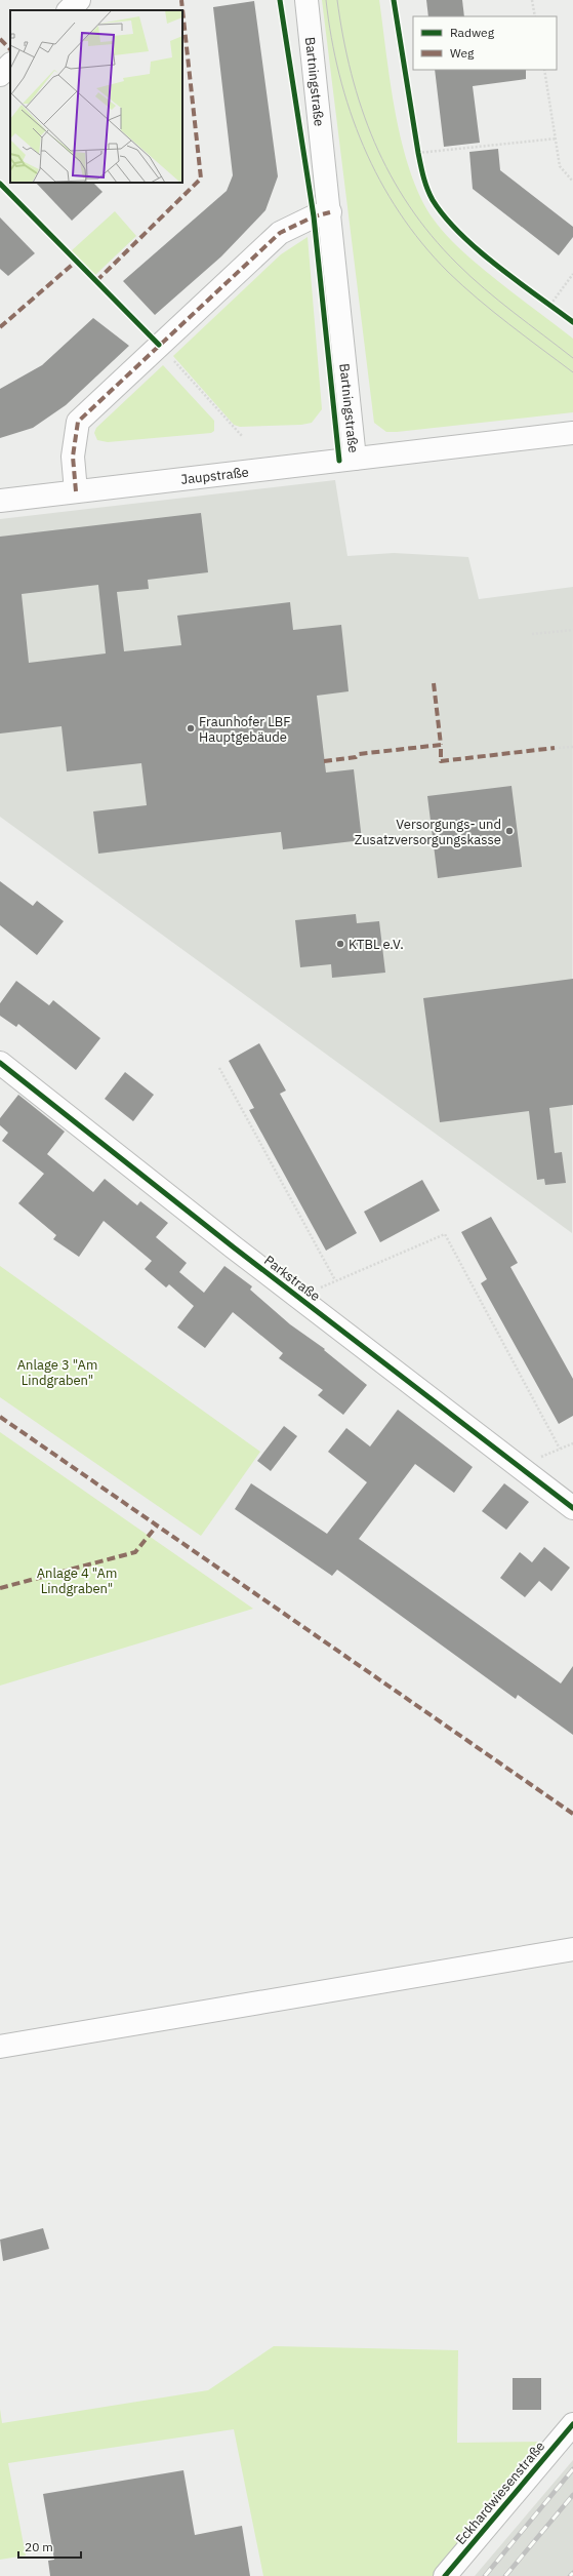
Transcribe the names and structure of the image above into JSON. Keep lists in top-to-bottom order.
{
  "streets": {
    "street": [
      "Bartningstraße",
      "Jaupstraße",
      "Parkstraße",
      "Eckhardwiesenstraße"
    ]
  },
  "crossings": [
    ["Bartningstraße", "Jaupstraße"]
  ],
  "parks": ["Anlage 3 \"Am Lindgraben\"", "Anlage 4 \"Am Lindgraben\""],
  "places": ["Fraunhofer LBF Hauptgebäude", "Versorgungs- und Zusatzversorgungskasse", "KTBL e.V."],
  "legend": ["Radweg", "Weg"],
  "scale_bar": "20 m"
}
